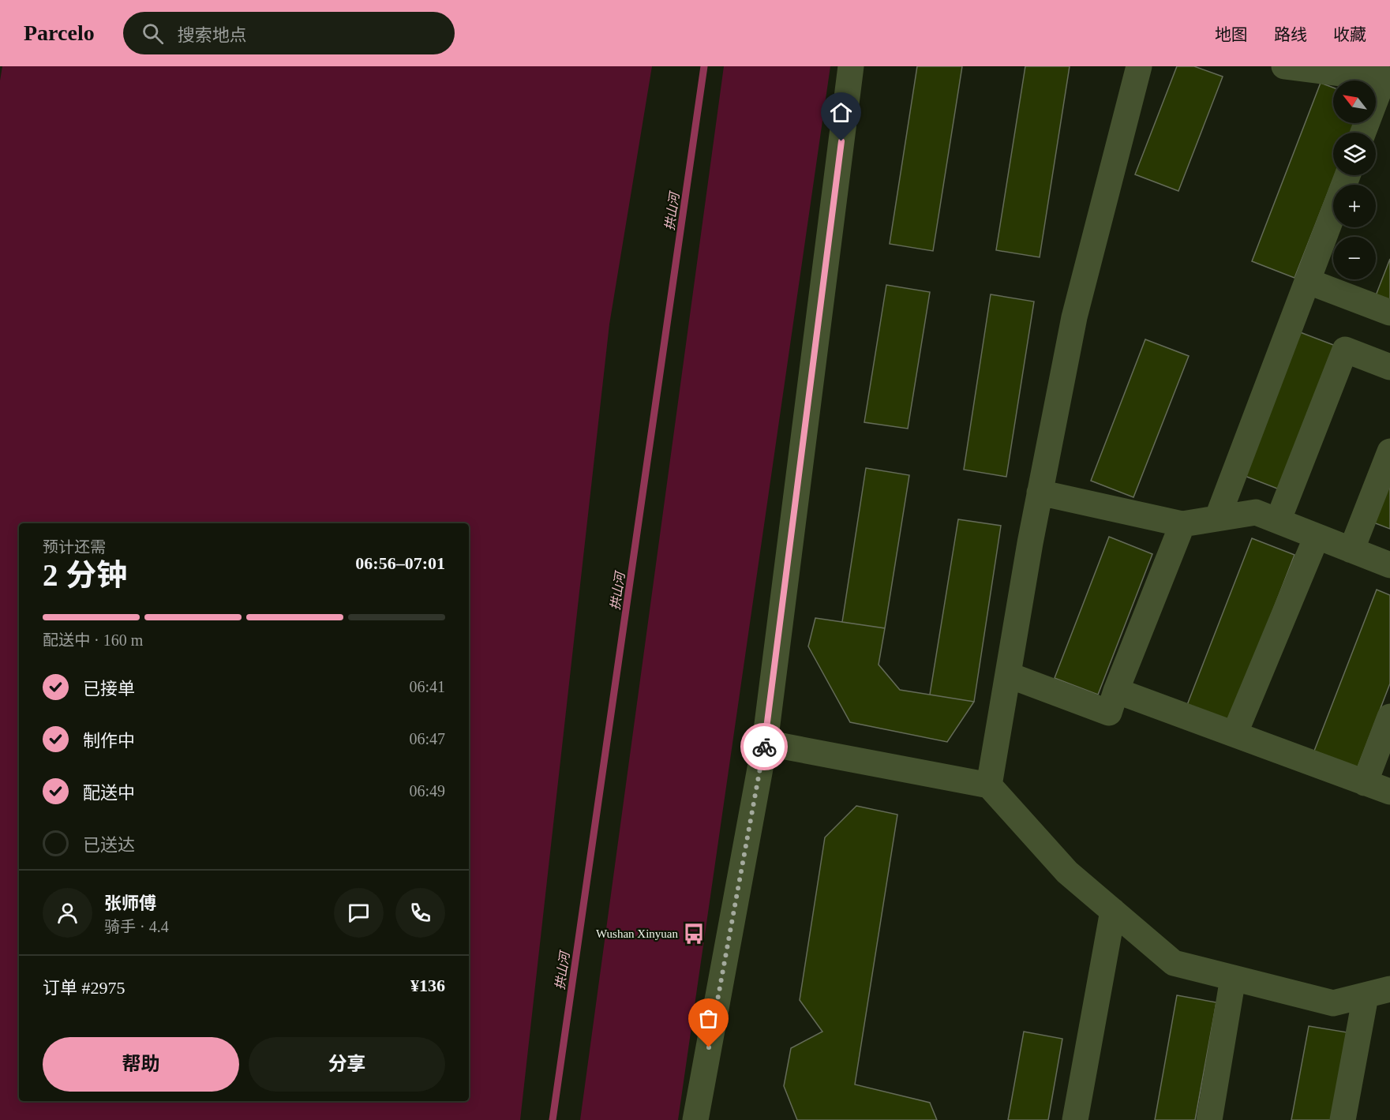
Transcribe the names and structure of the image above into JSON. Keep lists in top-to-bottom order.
{
  "water": ["拱山河"],
  "places": {
    "bus stop": ["Wushan Xinyuan"]
  },
  "north": "top left",
  "page": {
    "header": "Parcelo",
    "search": "搜索地点",
    "nav": ["地图", "路线", "收藏"],
    "map_buttons": ["+", "−"],
    "heading": ["2 分钟", "预计还需", "06:56–07:01"],
    "panel": [
      "张师傅",
      "骑手 · 4.4",
      "订单 #2975",
      "¥136"
    ],
    "bar": "配送中 · 160 m",
    "list": [
      ["已接单", "06:41"],
      ["制作中", "06:47"],
      ["配送中", "06:49"],
      "已送达"
    ],
    "buttons": ["帮助", "分享"]
  }
}
